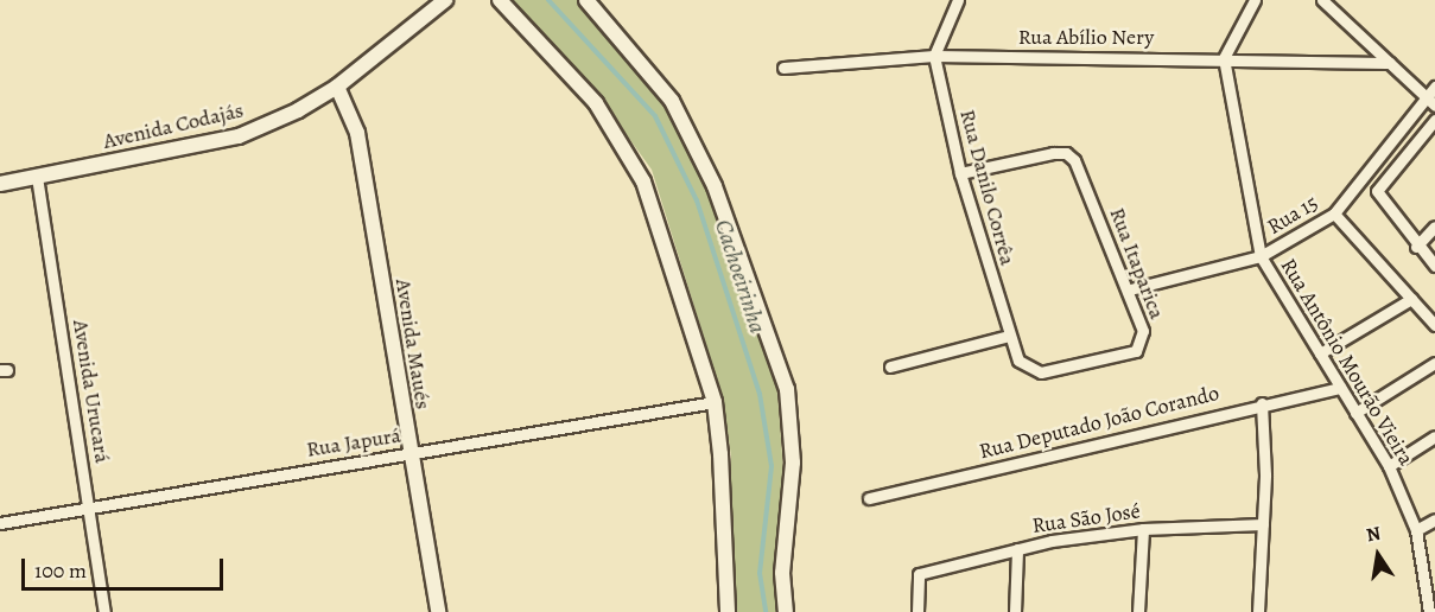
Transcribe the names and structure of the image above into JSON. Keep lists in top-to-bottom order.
{
  "streets": {
    "street": [
      "Rua Abílio Nery",
      "Avenida Codajás",
      "Rua Danilo Corrêa",
      "Rua 15",
      "Rua Itaparica",
      "Avenida Maués",
      "Rua Antônio Mourão Vieira",
      "Avenida Urucará",
      "Rua Deputado João Corando",
      "Rua Japurá",
      "Rua São José"
    ]
  },
  "crossings": [
    ["Rua Abílio Nery", "Rua Danilo Corrêa"],
    ["Avenida Codajás", "Avenida Maués"],
    ["Avenida Codajás", "Avenida Urucará"],
    ["Rua Danilo Corrêa", "Rua Itaparica"],
    ["Rua 15", "Rua Itaparica"],
    ["Rua 15", "Rua Antônio Mourão Vieira"],
    ["Avenida Maués", "Rua Japurá"],
    ["Rua Antônio Mourão Vieira", "Rua Deputado João Corando"],
    ["Avenida Urucará", "Rua Japurá"]
  ],
  "water": ["Cachoeirinha"],
  "scale_bar": "100 m",
  "north": "top"
}
